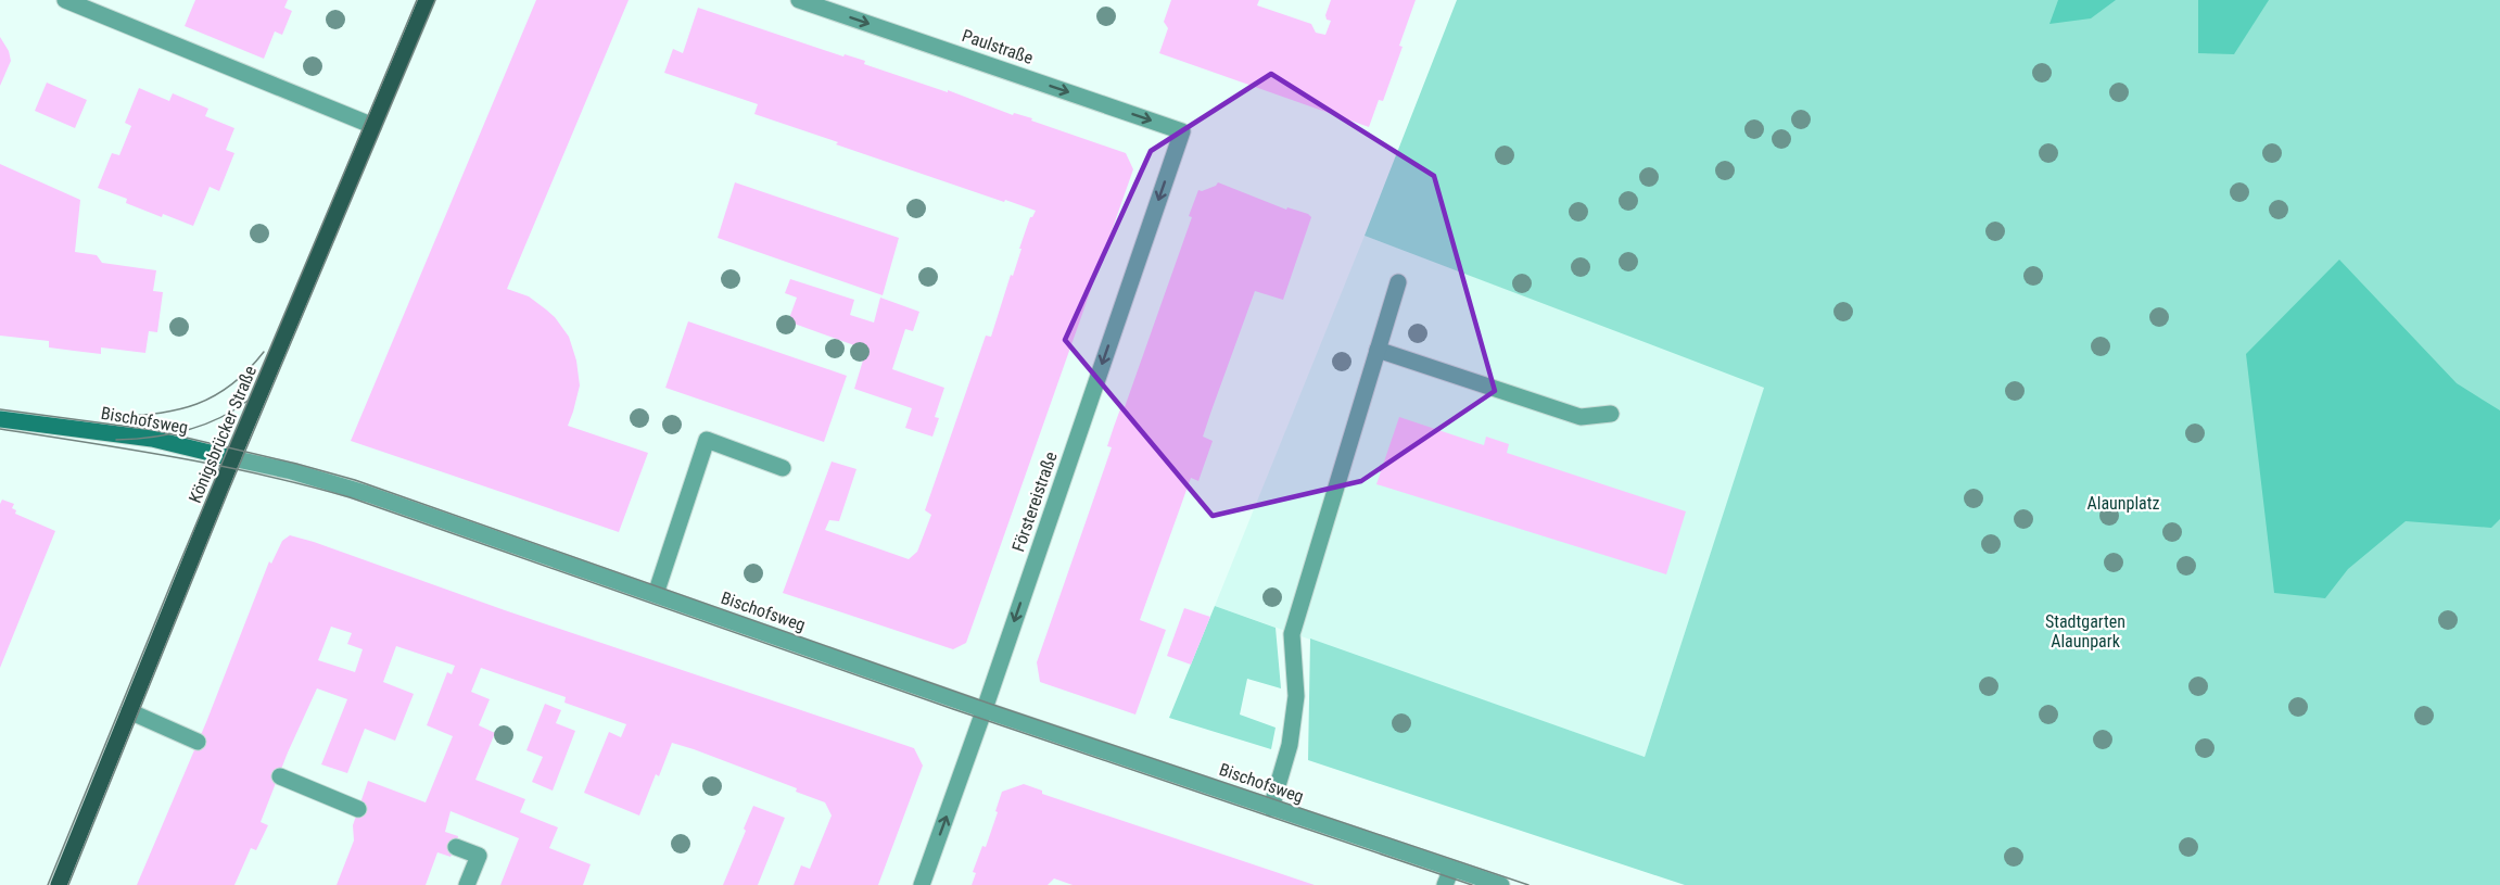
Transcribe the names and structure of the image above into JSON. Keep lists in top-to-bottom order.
{
  "streets": {
    "main road": ["Bischofsweg", "Königsbrücker Straße"],
    "street": ["Paulstraße", "Förstereistraße"]
  },
  "crossings": [
    ["Paulstraße", "Förstereistraße"],
    ["Bischofsweg", "Königsbrücker Straße"],
    ["Bischofsweg", "Förstereistraße"]
  ],
  "one_way": ["Paulstraße"],
  "parks": ["Alaunplatz", "Stadtgarten Alaunpark"]
}
